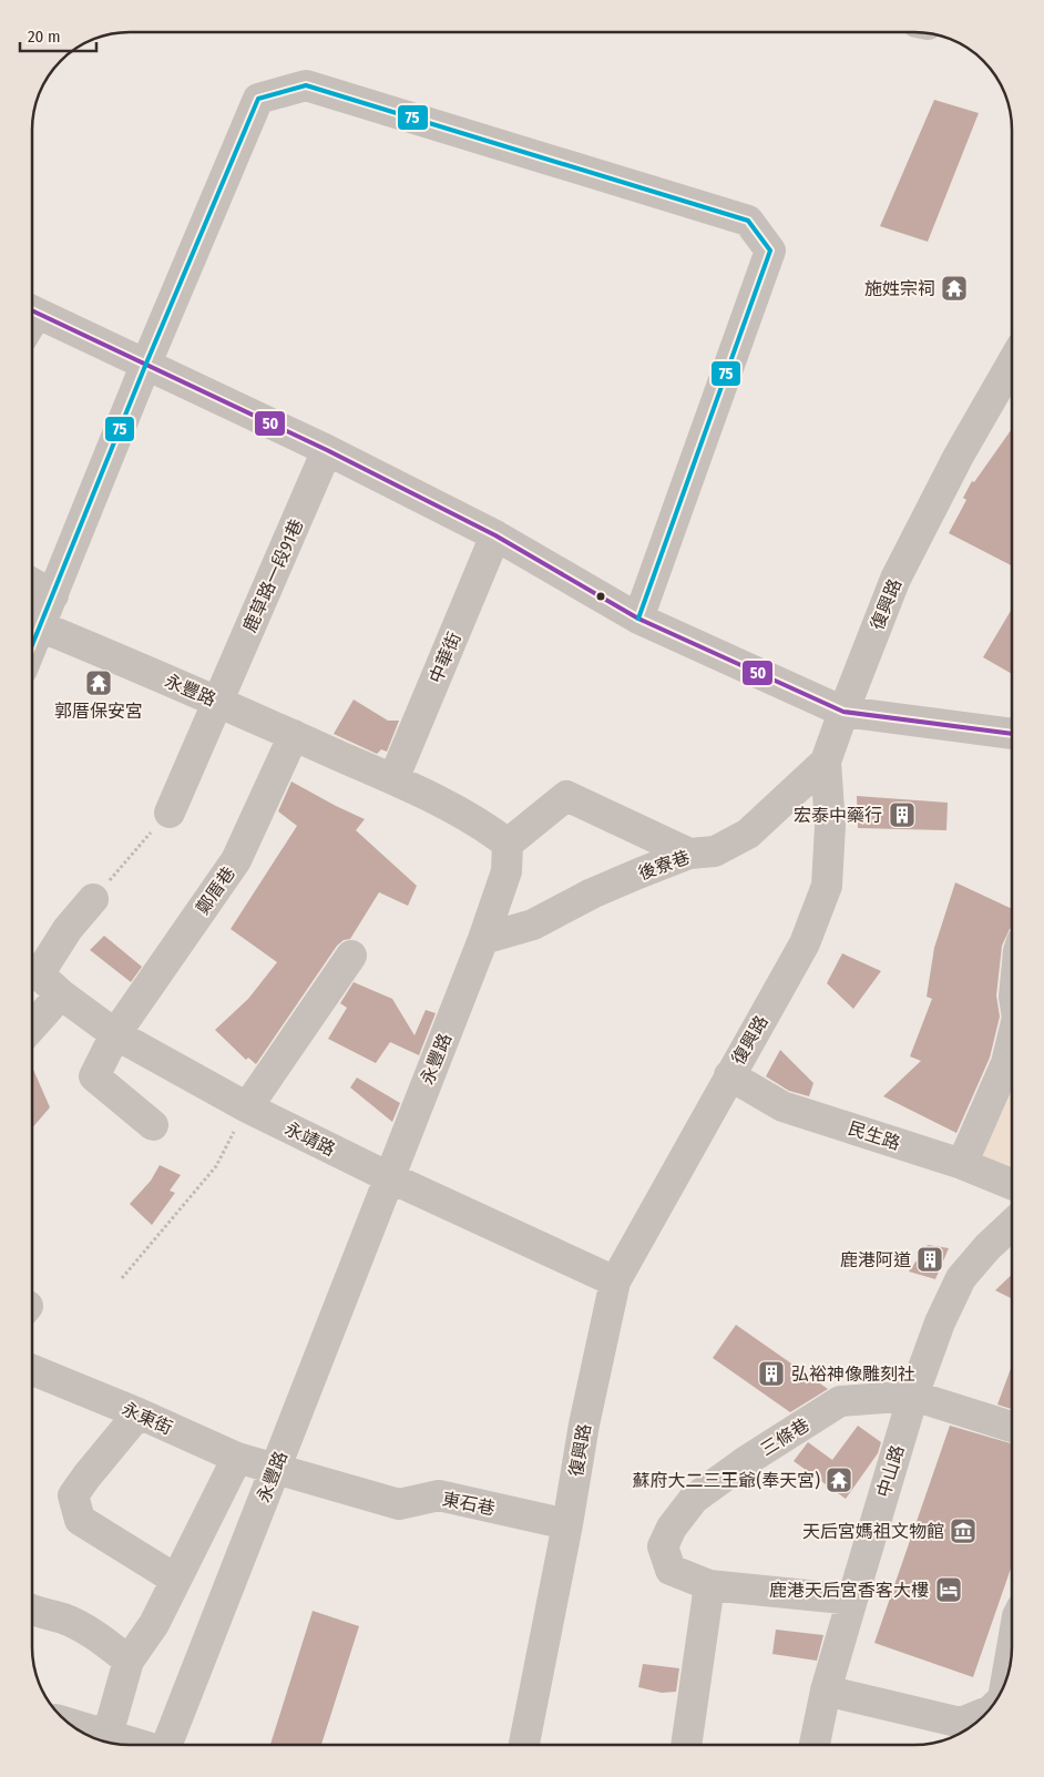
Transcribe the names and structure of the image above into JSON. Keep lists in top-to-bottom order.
{
  "streets": {
    "street": [
      "鹿草路一段91巷",
      "復興路",
      "中華街",
      "永豐路",
      "後寮巷",
      "鄭厝巷",
      "民生路",
      "永靖路",
      "永東街",
      "三條巷",
      "中山路",
      "東石巷"
    ]
  },
  "crossings": [
    ["鹿草路一段91巷", "永豐路"],
    ["復興路", "後寮巷"],
    ["復興路", "民生路"],
    ["復興路", "永靖路"],
    ["復興路", "東石巷"],
    ["中華街", "永豐路"],
    ["永豐路", "後寮巷"],
    ["永豐路", "鄭厝巷"],
    ["永豐路", "永靖路"],
    ["永豐路", "永東街"],
    ["永豐路", "東石巷"],
    ["鄭厝巷", "永靖路"],
    ["永東街", "東石巷"],
    ["三條巷", "中山路"]
  ],
  "places": {
    "temple": ["施姓宗祠", "郭厝保安宮", "蘇府大二三王爺(奉天宮)"],
    "building": ["宏泰中藥行", "鹿港阿道", "弘裕神像雕刻社"],
    "museum": ["天后宮媽祖文物館"],
    "hotel": ["鹿港天后宮香客大樓"]
  },
  "lines": ["transit line 75", "transit line 50"],
  "scale_bar": "20 m"
}
